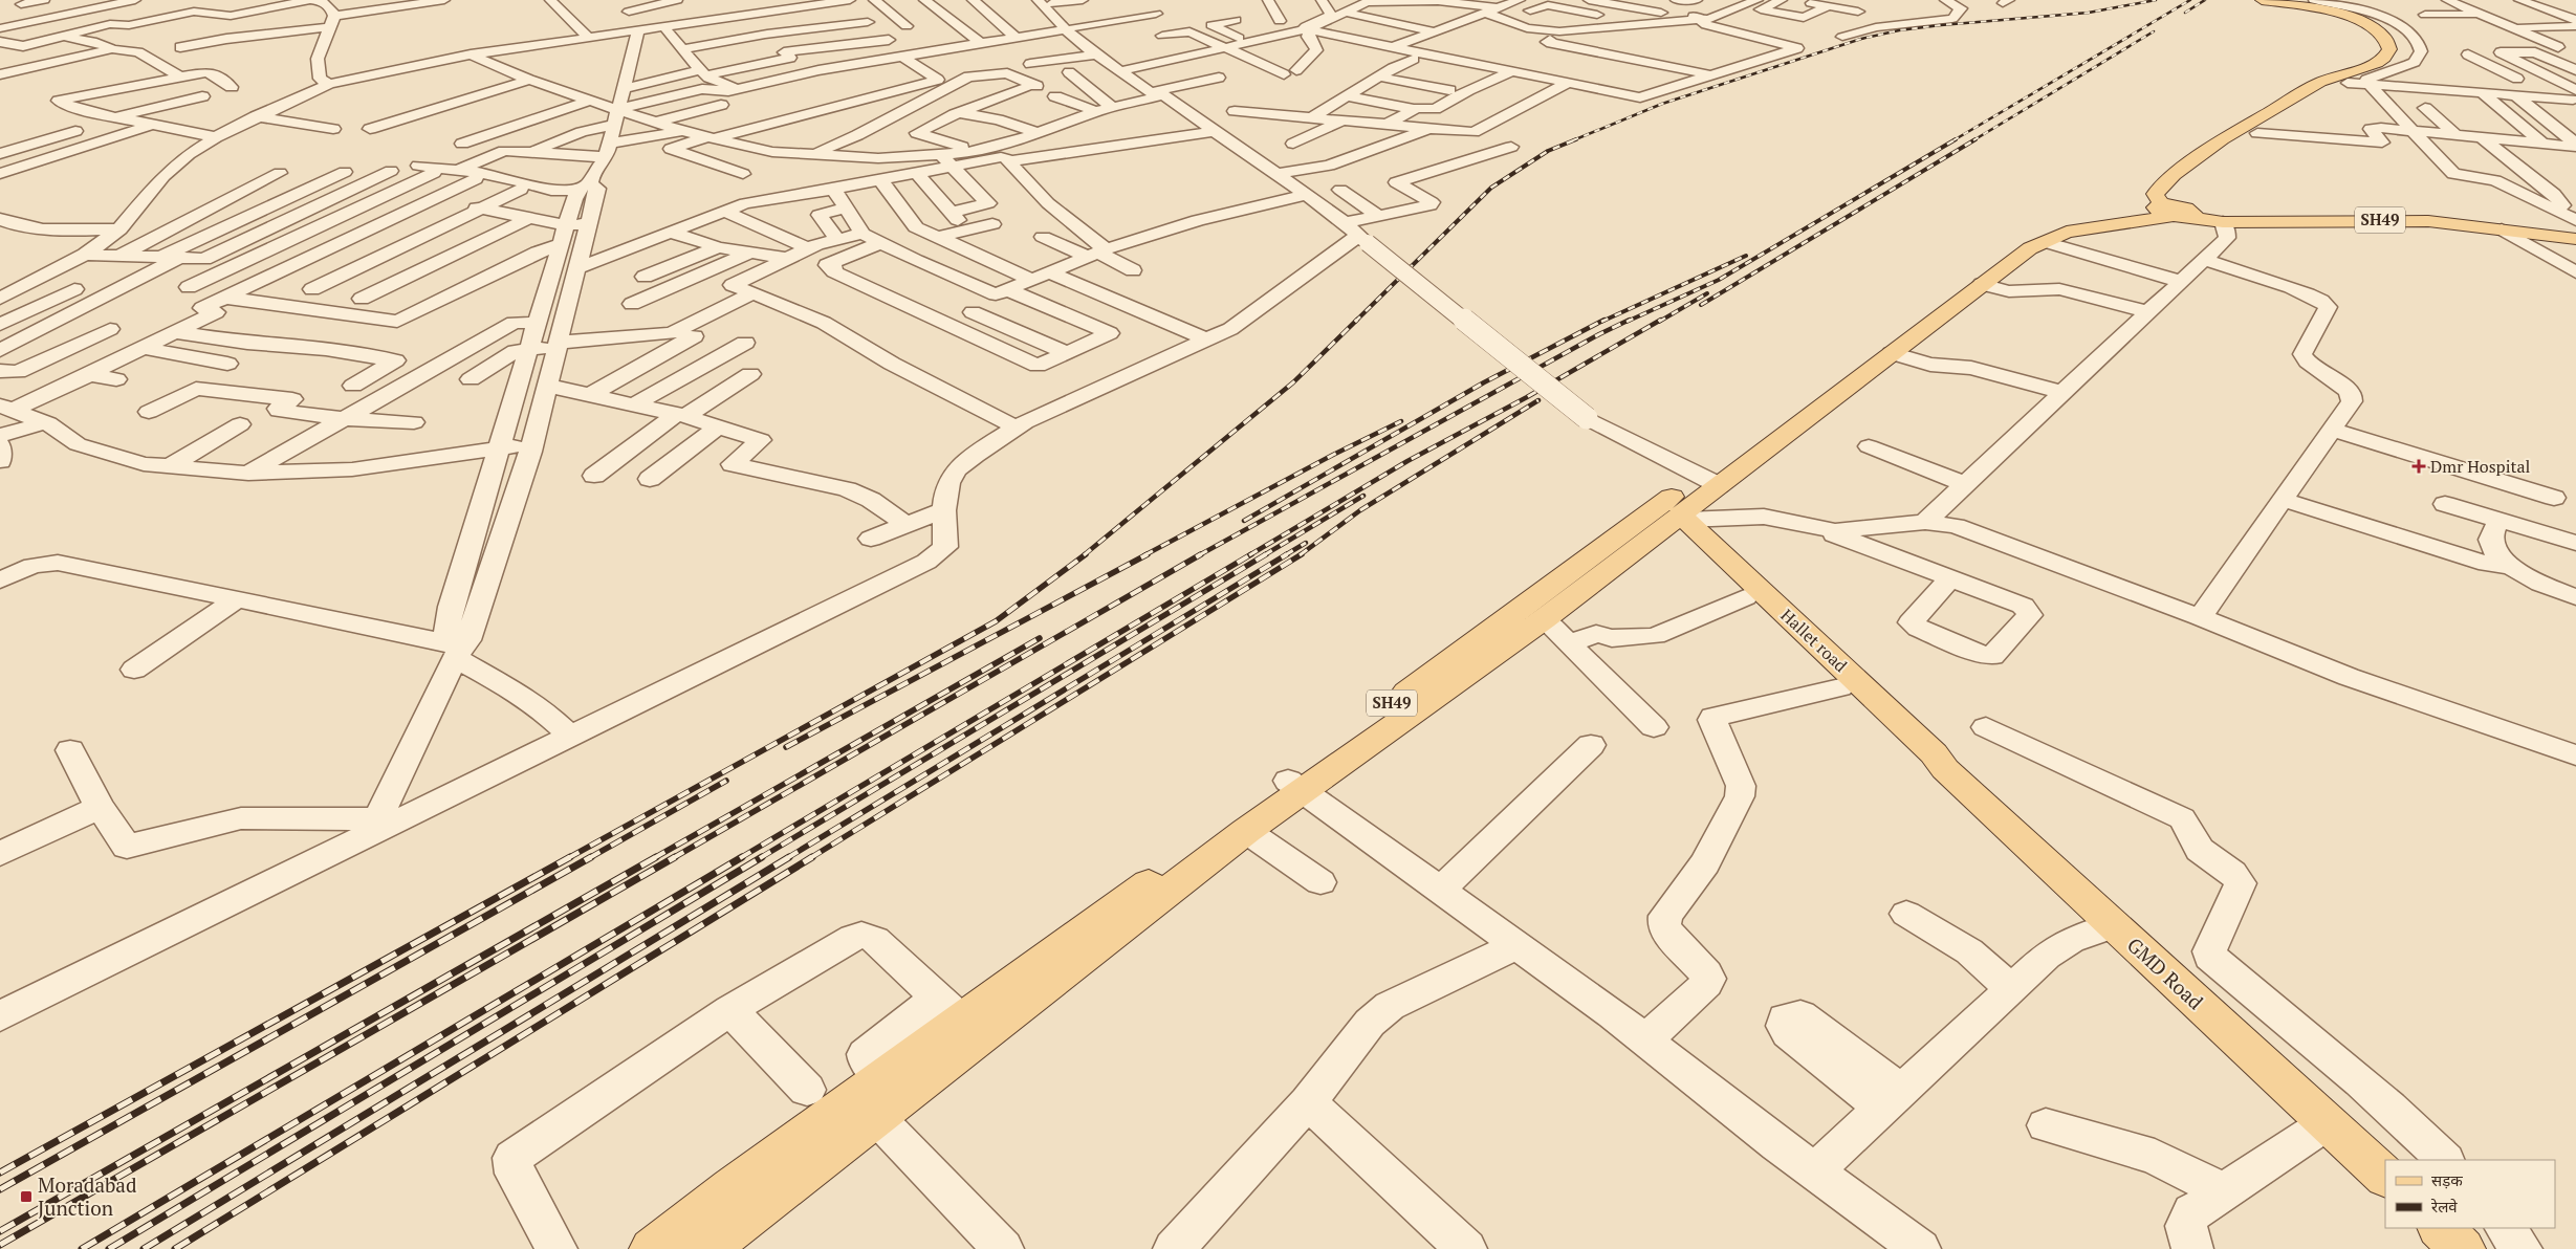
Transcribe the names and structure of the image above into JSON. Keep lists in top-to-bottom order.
{
  "streets": {
    "main road": ["SH49", "Hallet road", "GMD Road"]
  },
  "crossings": [
    ["SH49", "Hallet road"],
    ["Hallet road", "GMD Road"]
  ],
  "places": {
    "health": ["Dmr Hospital"],
    "transit": ["Moradabad Junction"]
  },
  "legend": ["सड़क", "रेलवे"]
}
